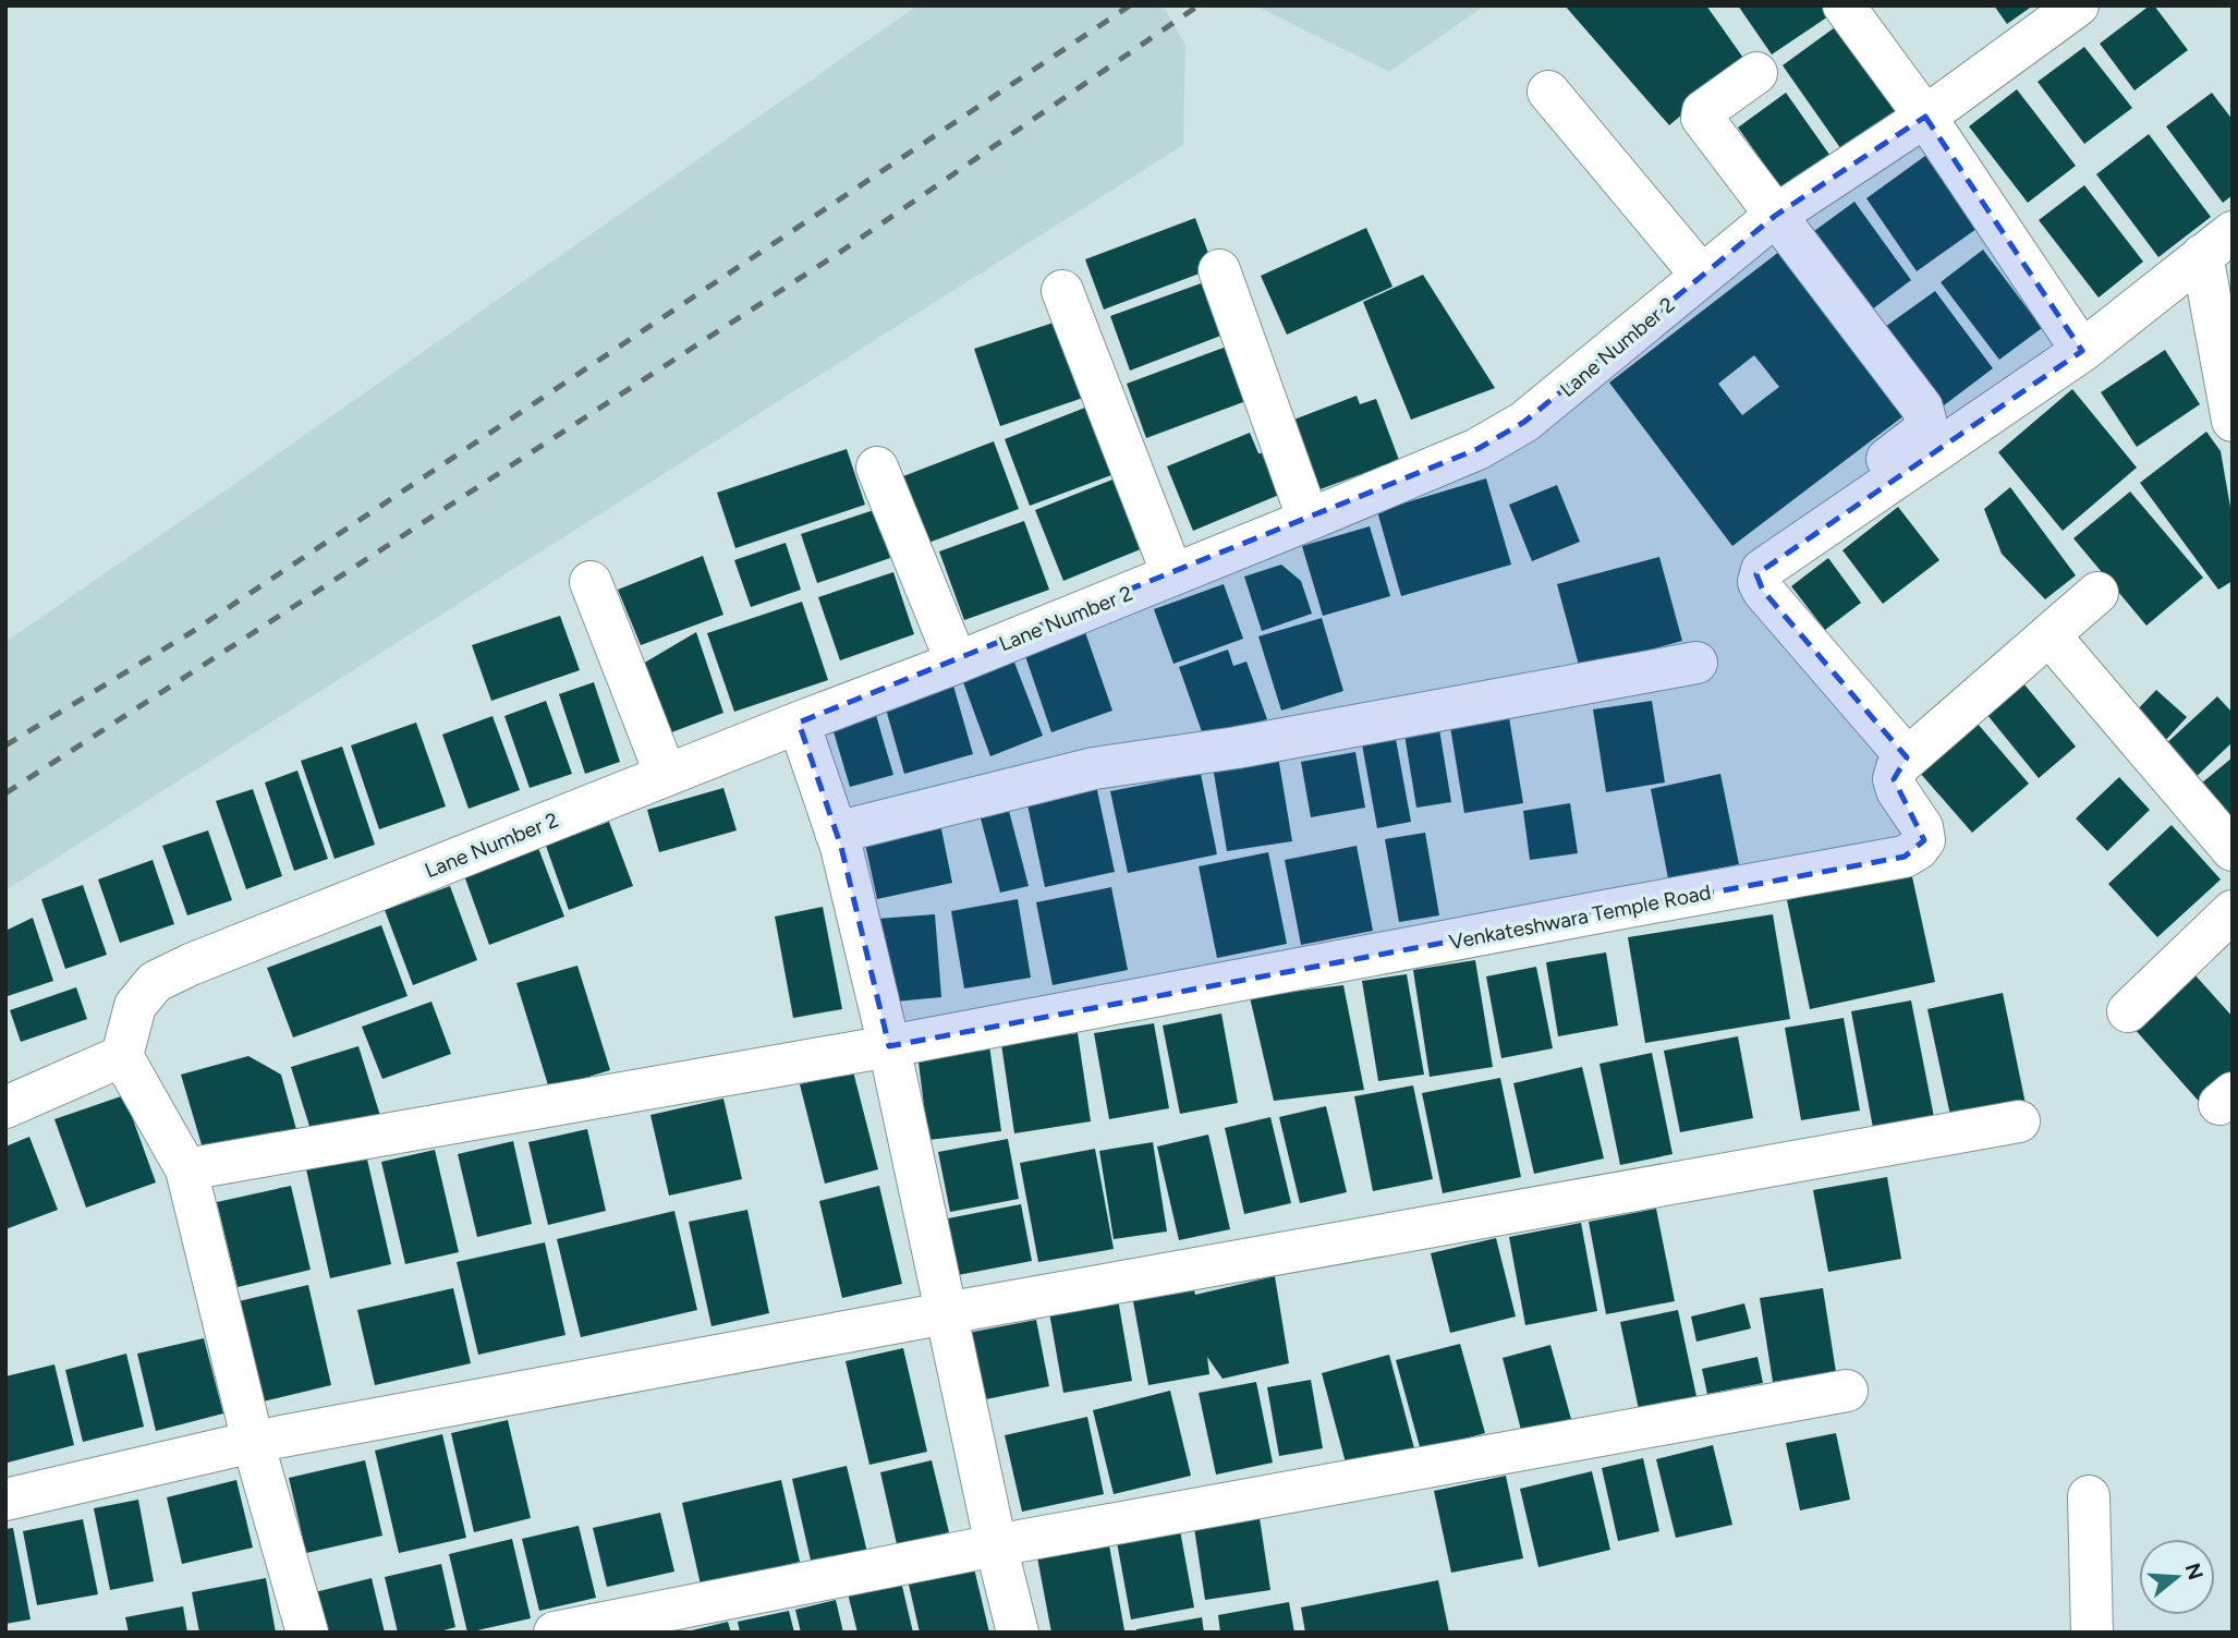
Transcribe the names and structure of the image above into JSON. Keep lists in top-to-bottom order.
{
  "streets": {
    "street": ["Lane Number 2", "Venkateshwara Temple Road"]
  },
  "north": "right"
}
